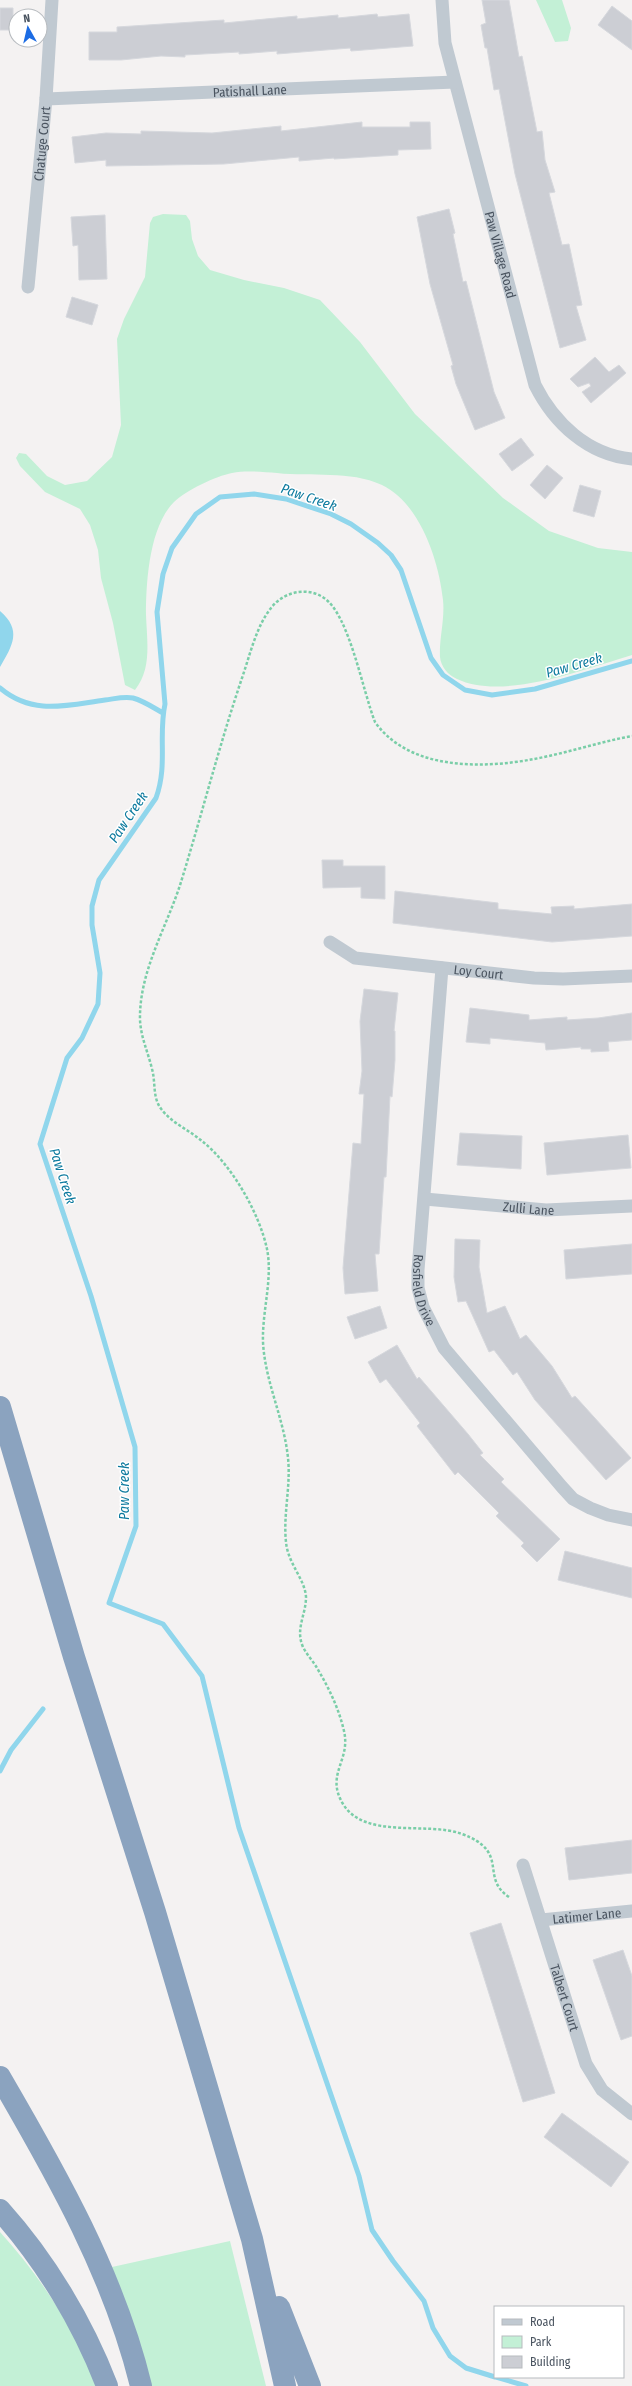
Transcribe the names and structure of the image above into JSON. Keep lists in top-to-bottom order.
{
  "streets": {
    "street": [
      "Patishall Lane",
      "Chatuge Court",
      "Paw Village Road",
      "Loy Court",
      "Zulli Lane",
      "Rosfield Drive",
      "Latimer Lane",
      "Talbert Court"
    ]
  },
  "crossings": [
    ["Patishall Lane", "Chatuge Court"],
    ["Patishall Lane", "Paw Village Road"],
    ["Loy Court", "Rosfield Drive"],
    ["Zulli Lane", "Rosfield Drive"],
    ["Latimer Lane", "Talbert Court"]
  ],
  "water": ["Paw Creek"],
  "legend": ["Road", "Park", "Building"],
  "north": "top"
}
